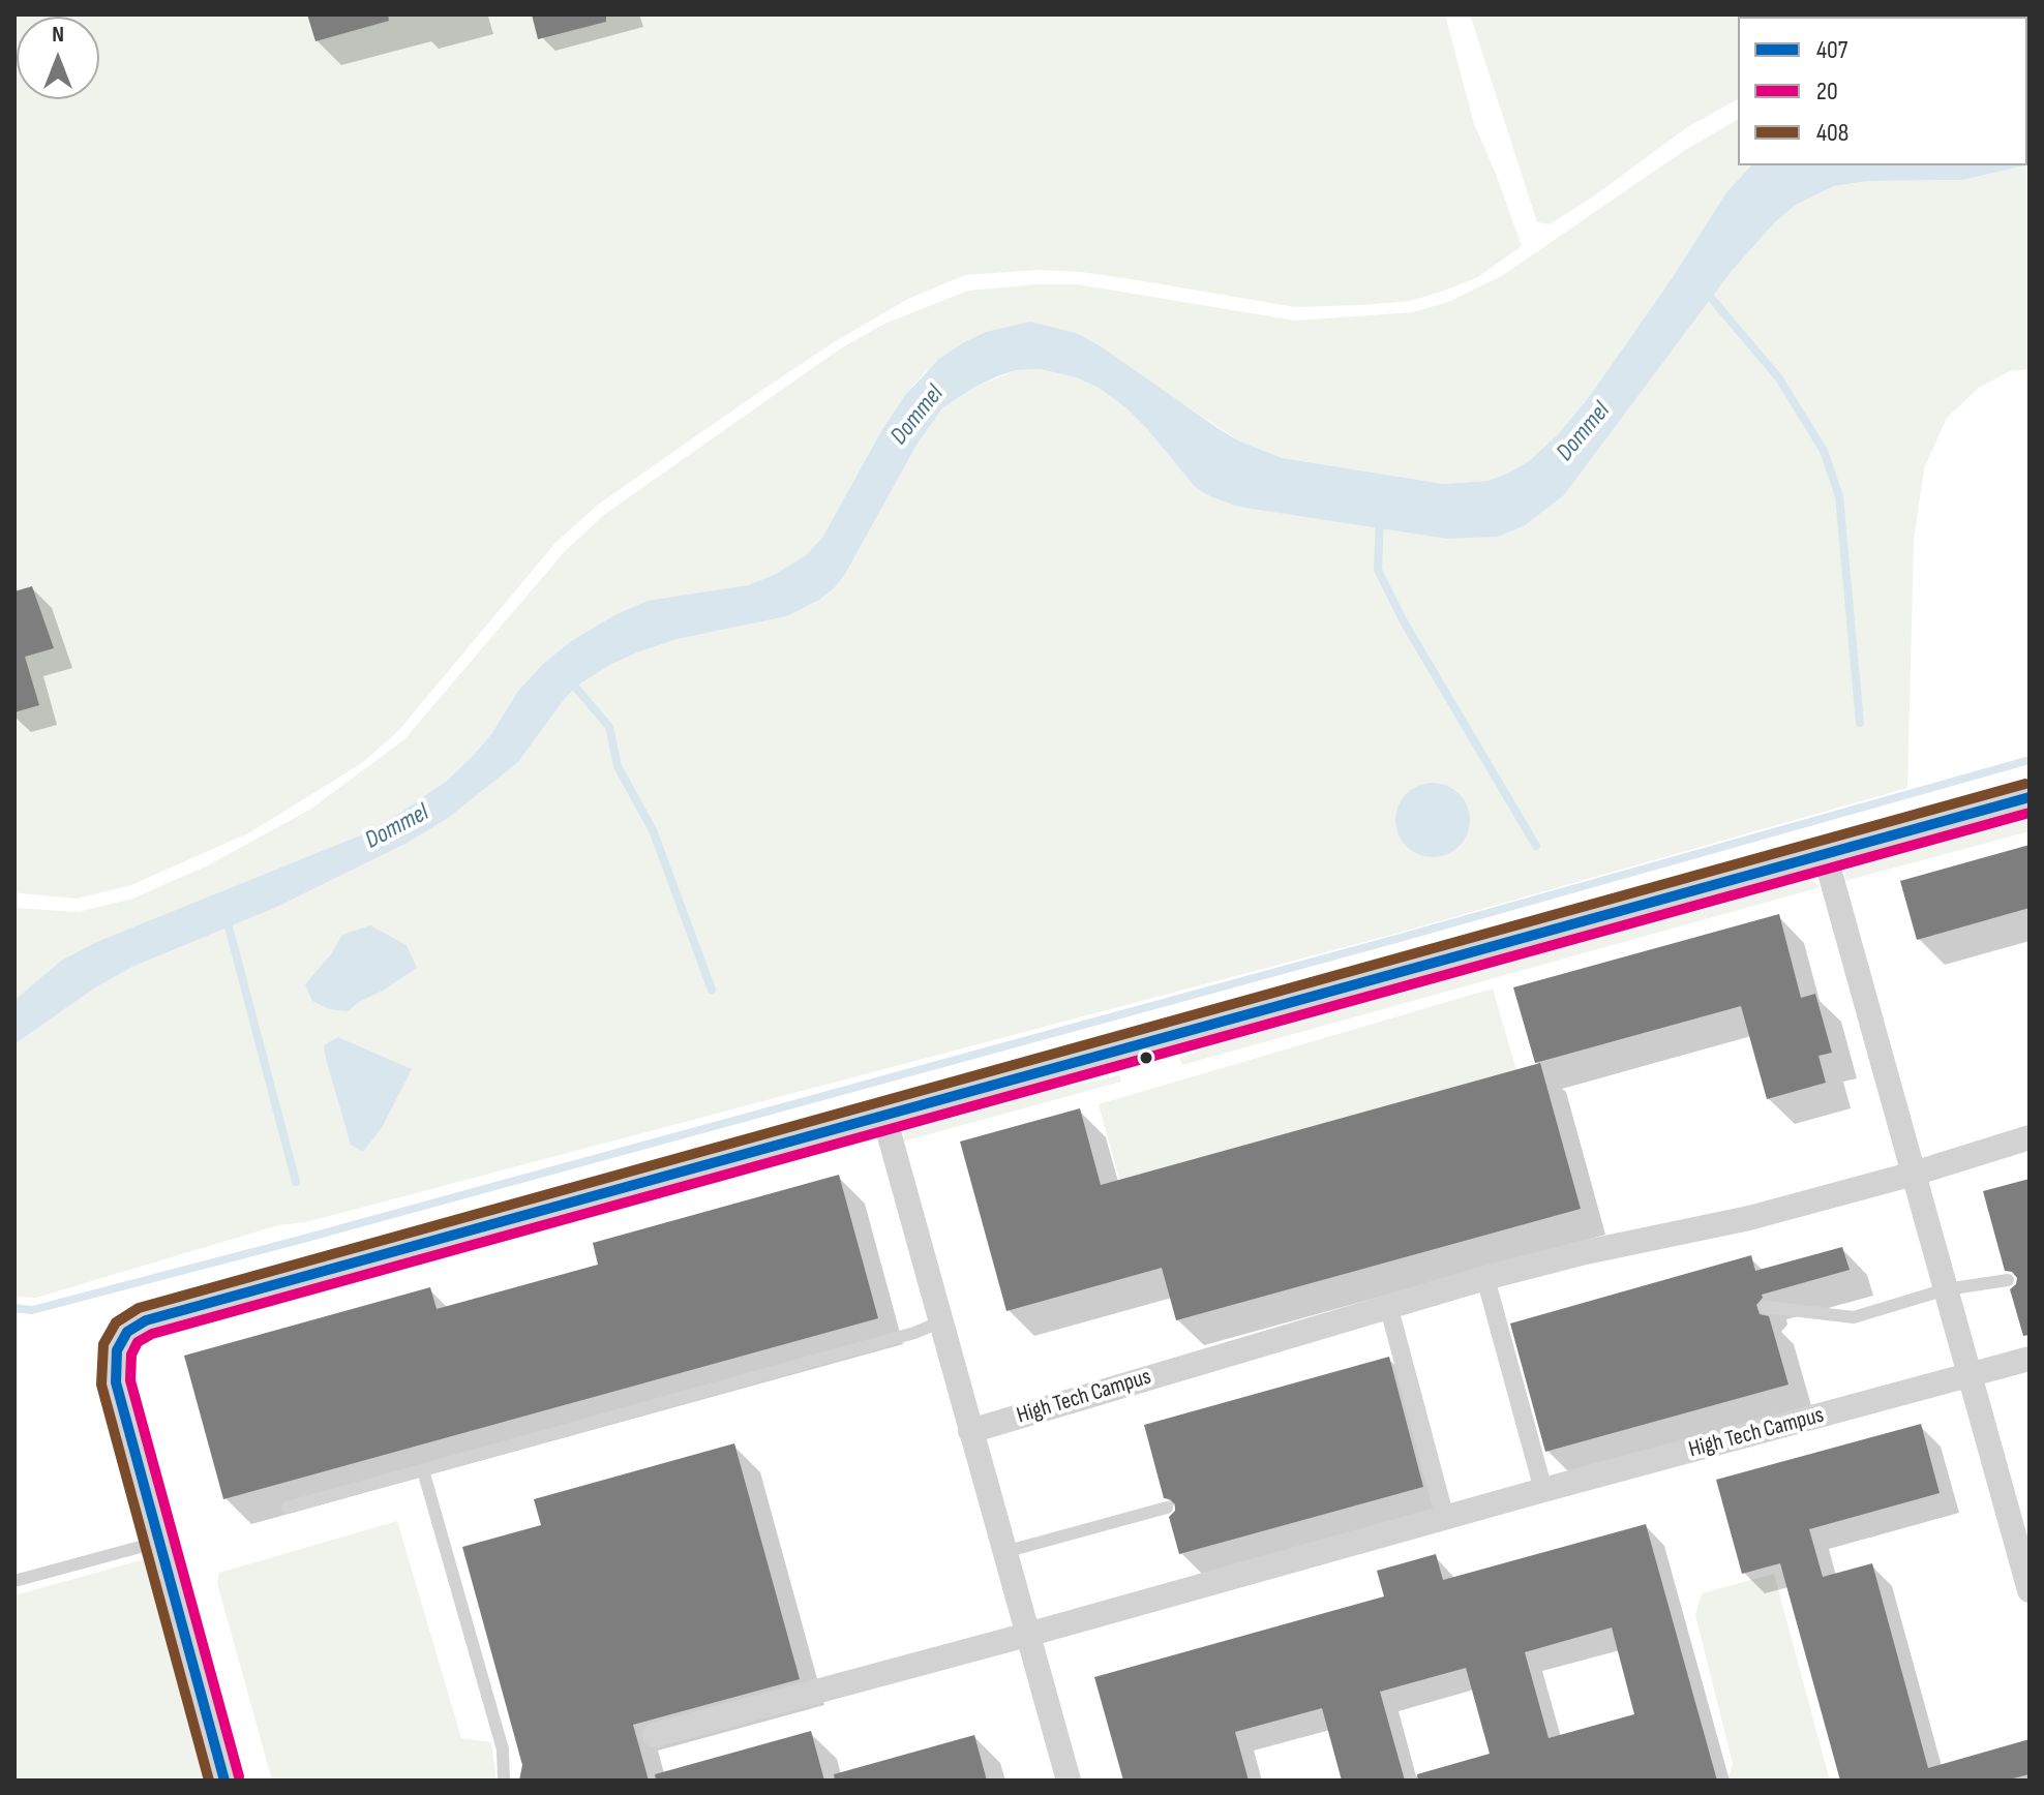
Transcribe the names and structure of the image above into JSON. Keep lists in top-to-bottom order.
{
  "streets": {
    "street": ["High Tech Campus"]
  },
  "water": ["Dommel"],
  "lines": ["transit line 408", "transit line 407", "transit line 20"],
  "legend": ["407", "20", "408"],
  "north": "top"
}
